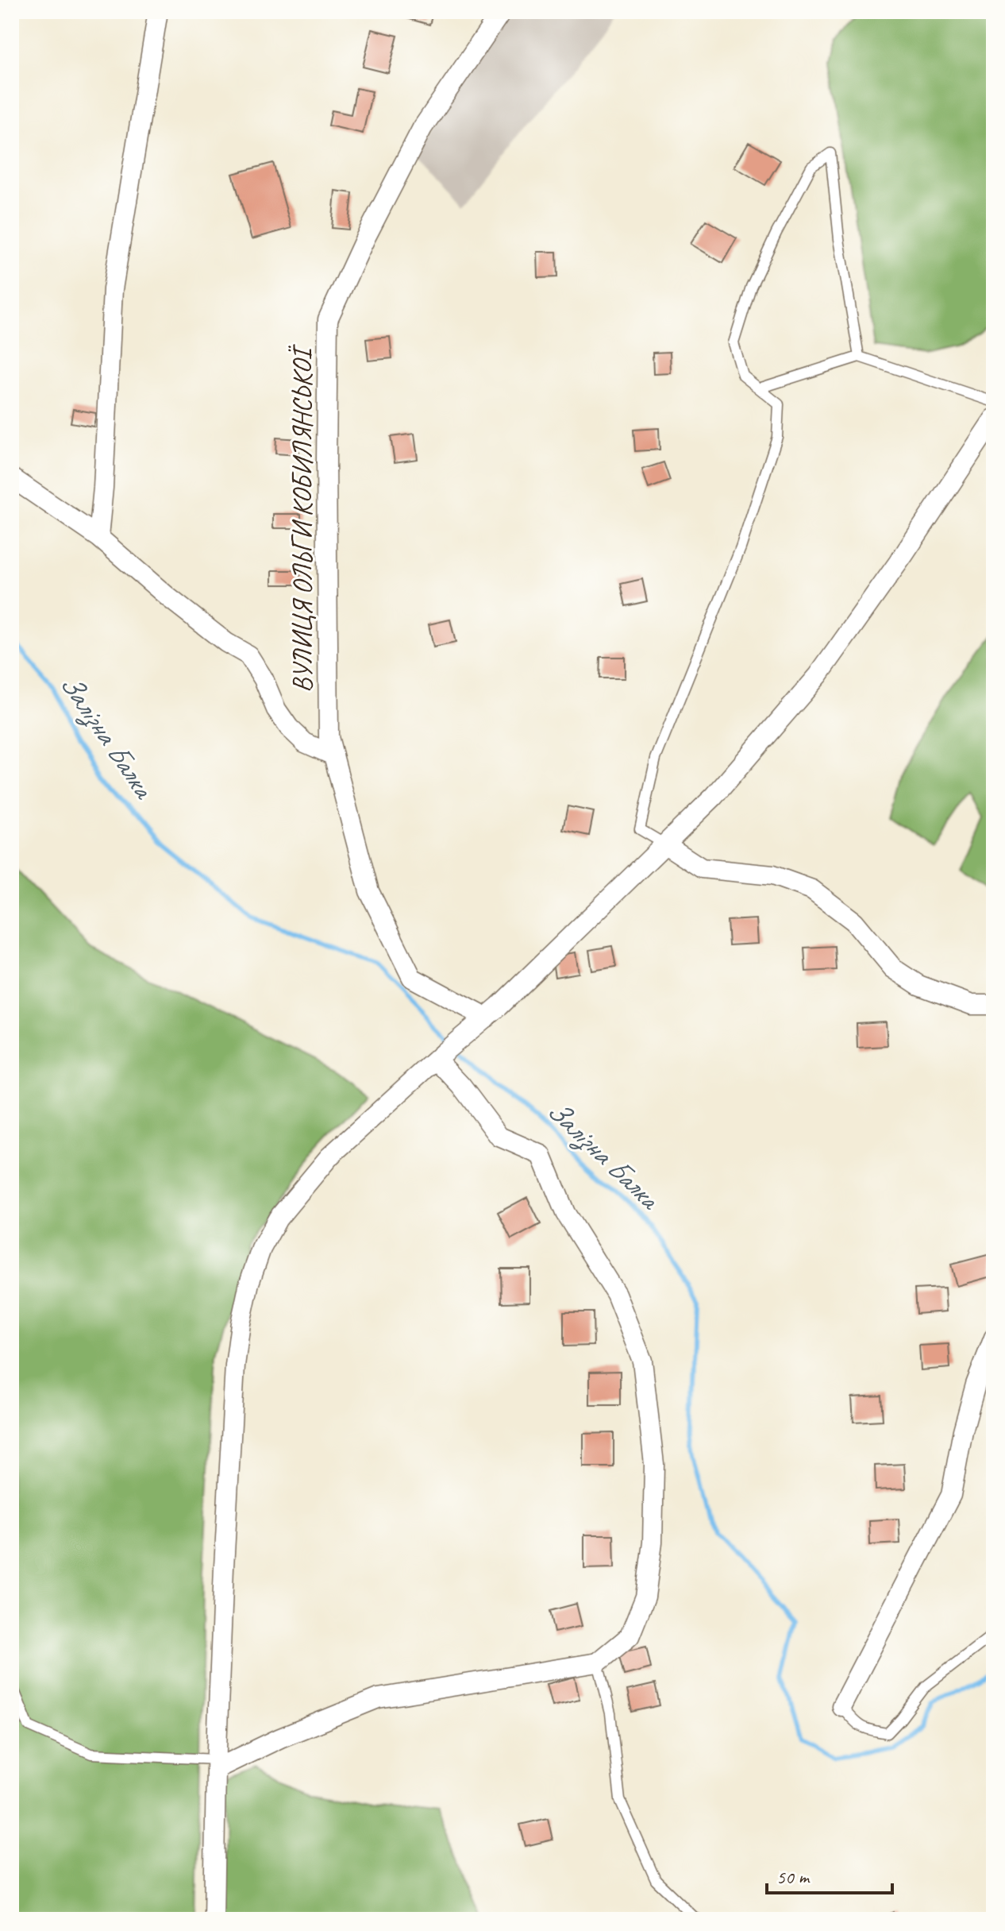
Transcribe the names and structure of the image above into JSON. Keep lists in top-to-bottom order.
{
  "streets": {
    "street": ["ВУЛИЦЯ ОЛЬГИ КОБИЛЯНСЬКОЇ"]
  },
  "water": ["Залізна Балка"],
  "scale_bar": "50 m"
}
